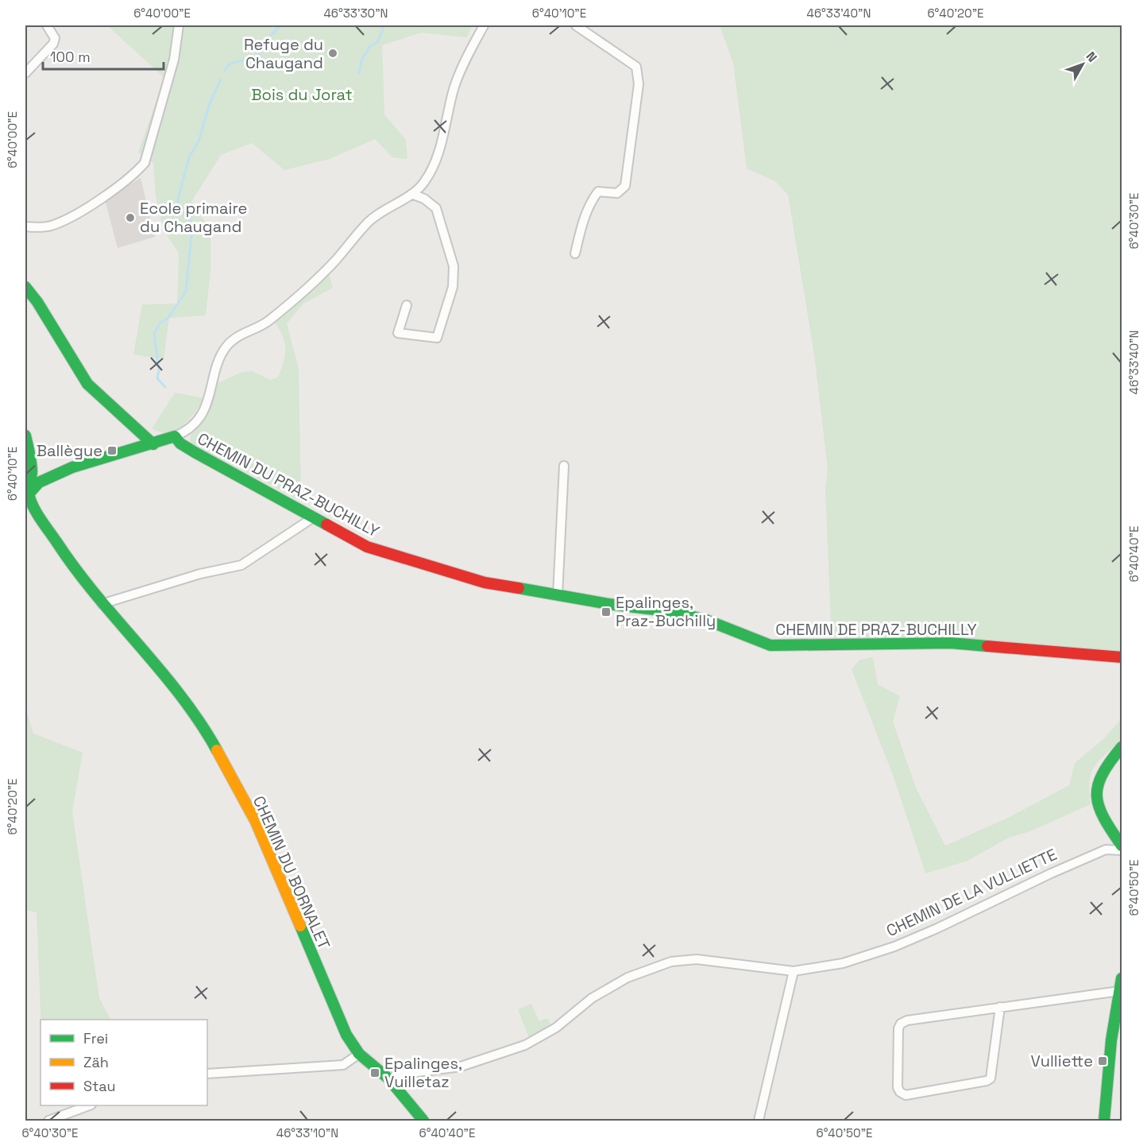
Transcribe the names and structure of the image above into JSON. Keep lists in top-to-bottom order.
{
  "streets": {
    "street": [
      "CHEMIN DU PRAZ-BUCHILLY",
      "CHEMIN DE PRAZ-BUCHILLY",
      "CHEMIN DU BORNALET",
      "CHEMIN DE LA VULLIETTE"
    ]
  },
  "crossings": [
    ["CHEMIN DU PRAZ-BUCHILLY", "CHEMIN DE PRAZ-BUCHILLY"],
    ["CHEMIN DU BORNALET", "CHEMIN DE LA VULLIETTE"]
  ],
  "parks": ["Bois du Jorat"],
  "places": {
    "other": ["Refuge du Chaugand", "Ecole primaire du Chaugand"],
    "transit": [
      "Ballègue",
      "Epalinges, Praz-Buchilly",
      "Vulliette",
      "Epalinges, Vuilletaz"
    ]
  },
  "legend": ["Frei", "Zäh", "Stau"],
  "scale_bar": "100 m",
  "north": "top right",
  "coordinates": [
    "6°40'00\"E",
    "46°33'30\"N",
    "6°40'10\"E",
    "46°33'40\"N",
    "6°40'20\"E",
    "6°40'30\"E",
    "6°40'40\"E",
    "6°40'50\"E",
    "46°33'10\"N"
  ]
}
